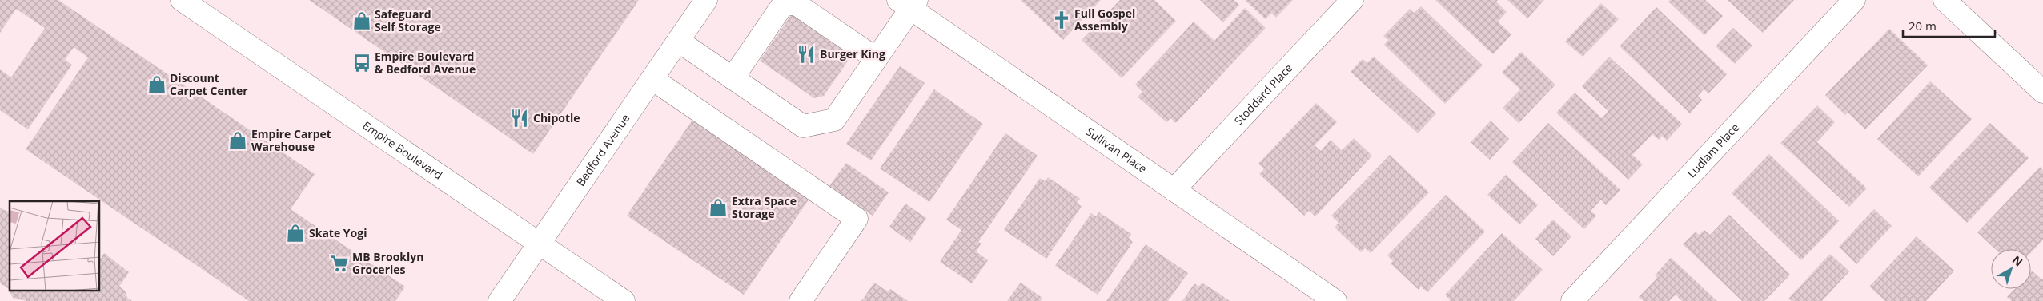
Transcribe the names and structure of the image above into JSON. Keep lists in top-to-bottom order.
{
  "streets": {
    "street": [
      "Stoddard Place",
      "Empire Boulevard",
      "Ludlam Place",
      "Bedford Avenue",
      "Sullivan Place"
    ]
  },
  "crossings": [
    ["Stoddard Place", "Sullivan Place"],
    ["Empire Boulevard", "Bedford Avenue"]
  ],
  "places": {
    "church": ["Full Gospel Assembly"],
    "shop": [
      "Safeguard Self Storage",
      "Discount Carpet Center",
      "Empire Carpet Warehouse",
      "Extra Space Storage",
      "Skate Yogi"
    ],
    "restaurant": ["Burger King", "Chipotle"],
    "bus stop": ["Empire Boulevard & Bedford Avenue"],
    "supermarket": ["MB Brooklyn Groceries"]
  },
  "scale_bar": "20 m",
  "north": "top right"
}
